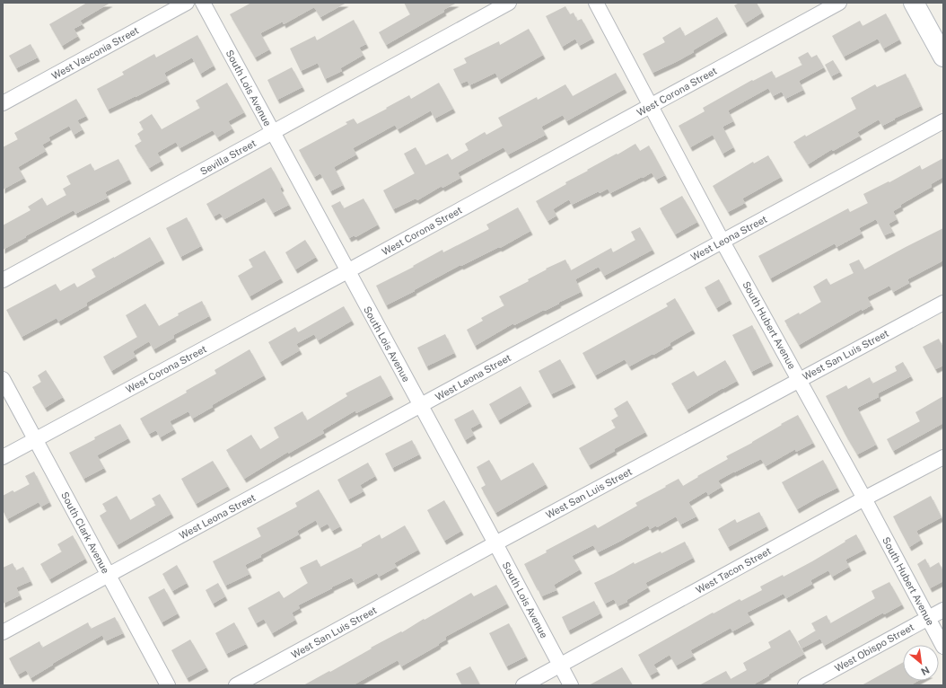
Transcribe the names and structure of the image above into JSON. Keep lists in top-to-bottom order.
{
  "streets": {
    "street": [
      "West Vasconia Street",
      "South Lois Avenue",
      "West Corona Street",
      "Sevilla Street",
      "West Leona Street",
      "South Hubert Avenue",
      "West San Luis Street",
      "South Clark Avenue",
      "West Tacon Street",
      "West Obispo Street"
    ]
  },
  "crossings": [
    ["South Lois Avenue", "West Corona Street"],
    ["South Lois Avenue", "Sevilla Street"],
    ["South Lois Avenue", "West Leona Street"],
    ["South Lois Avenue", "West San Luis Street"],
    ["South Lois Avenue", "West Tacon Street"],
    ["West Corona Street", "South Hubert Avenue"],
    ["West Corona Street", "South Clark Avenue"],
    ["West Leona Street", "South Hubert Avenue"],
    ["West Leona Street", "South Clark Avenue"],
    ["South Hubert Avenue", "West San Luis Street"],
    ["South Hubert Avenue", "West Tacon Street"],
    ["South Hubert Avenue", "West Obispo Street"]
  ],
  "north": "bottom right"
}
